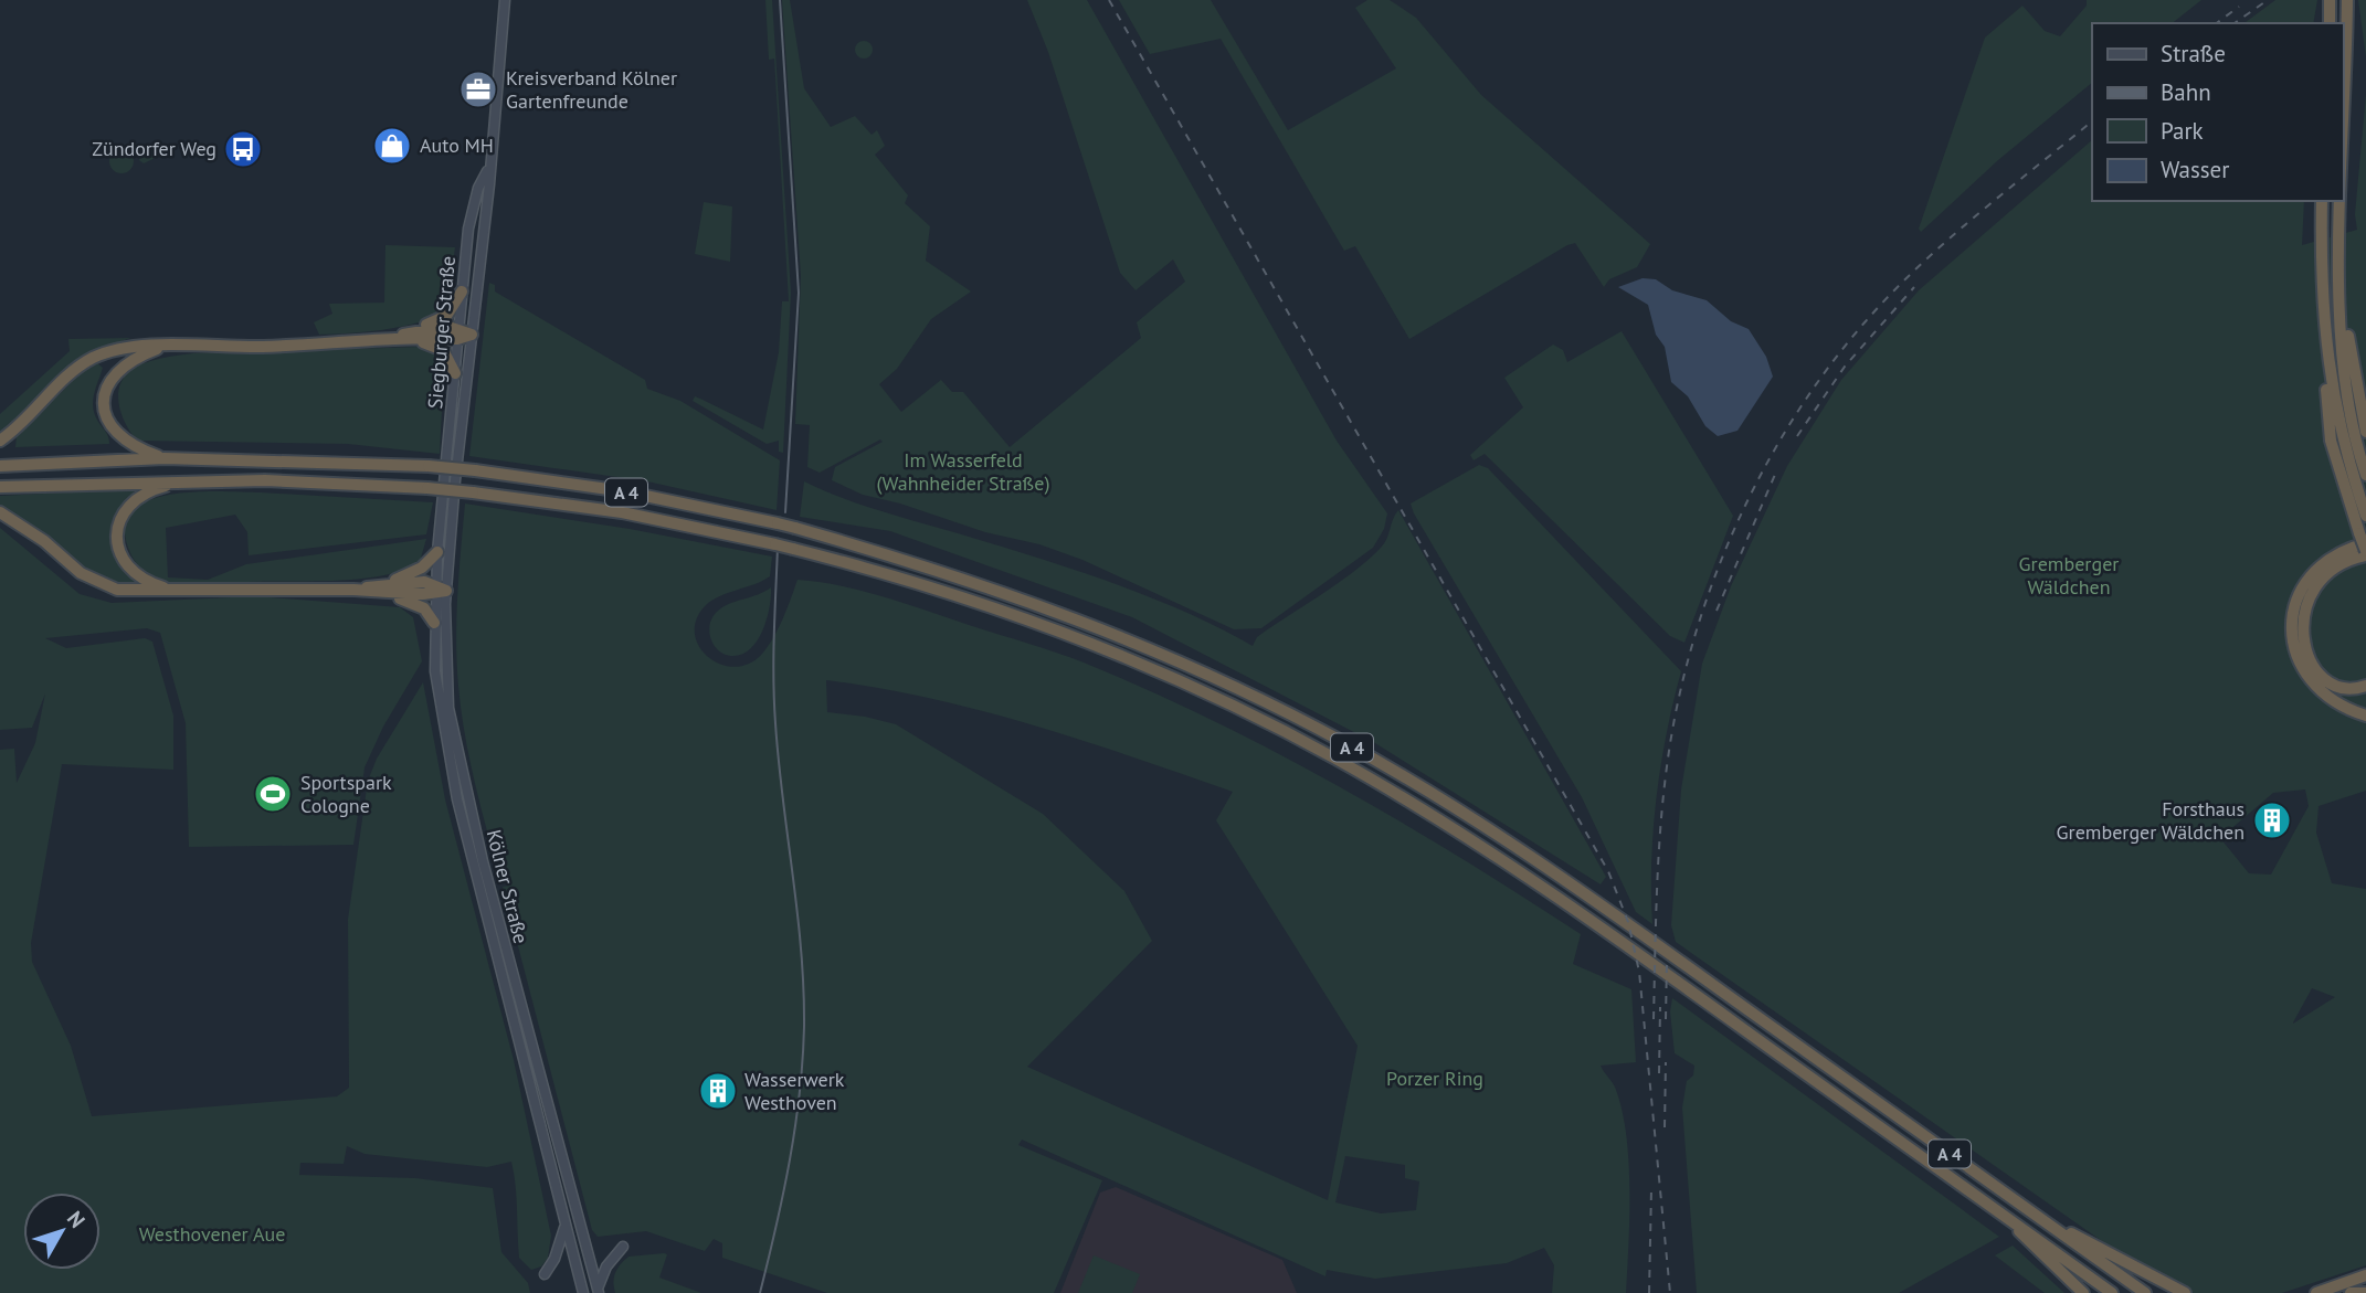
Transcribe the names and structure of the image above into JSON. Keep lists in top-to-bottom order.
{
  "streets": {
    "highway": ["A 4"],
    "main road": ["Siegburger Straße", "Kölner Straße"]
  },
  "crossings": [
    ["Siegburger Straße", "Kölner Straße"]
  ],
  "parks": [
    "Im Wasserfeld (Wahnheider Straße)",
    "Gremberger Wäldchen",
    "Porzer Ring",
    "Westhovener Aue"
  ],
  "places": {
    "office": ["Kreisverband Kölner Gartenfreunde"],
    "shop": ["Auto MH"],
    "bus stop": ["Zündorfer Weg"],
    "sports": ["Sportspark Cologne"],
    "building": ["Forsthaus Gremberger Wäldchen", "Wasserwerk Westhoven"]
  },
  "legend": [
    "Straße",
    "Bahn",
    "Park",
    "Wasser"
  ],
  "north": "top right"
}
